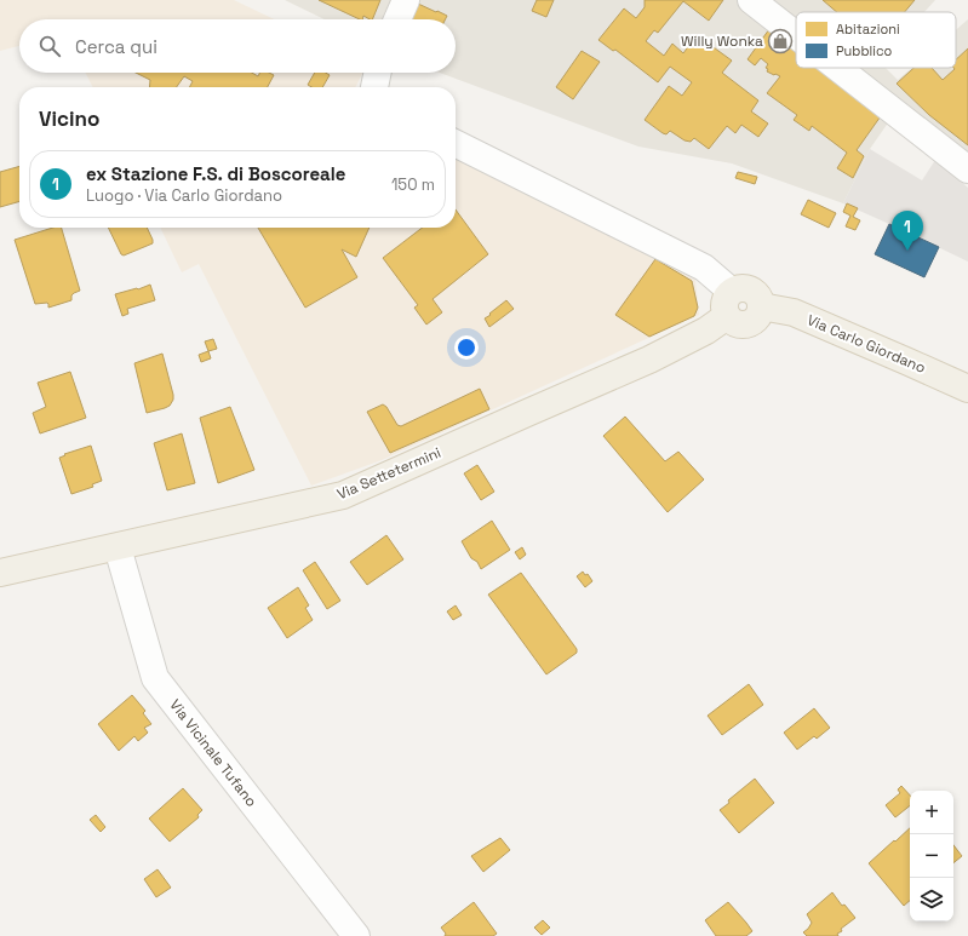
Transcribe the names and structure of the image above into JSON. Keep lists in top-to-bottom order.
{
  "streets": {
    "main road": ["Via Carlo Giordano", "Via Settetermini"],
    "street": ["Via Vicinale Tufano"]
  },
  "crossings": [
    ["Via Carlo Giordano", "Via Settetermini"],
    ["Via Settetermini", "Via Vicinale Tufano"]
  ],
  "places": {
    "shop": ["Willy Wonka"]
  },
  "legend": ["Abitazioni", "Pubblico"],
  "page": {
    "search": "Cerca qui",
    "heading": "Vicino",
    "list": [
      {
        "mark": "1",
        "name": "ex Stazione F.S. di Boscoreale",
        "note": "Luogo · Via Carlo Giordano",
        "value": "150 m"
      }
    ],
    "pins": "1",
    "map_buttons": ["+", "−"]
  }
}
